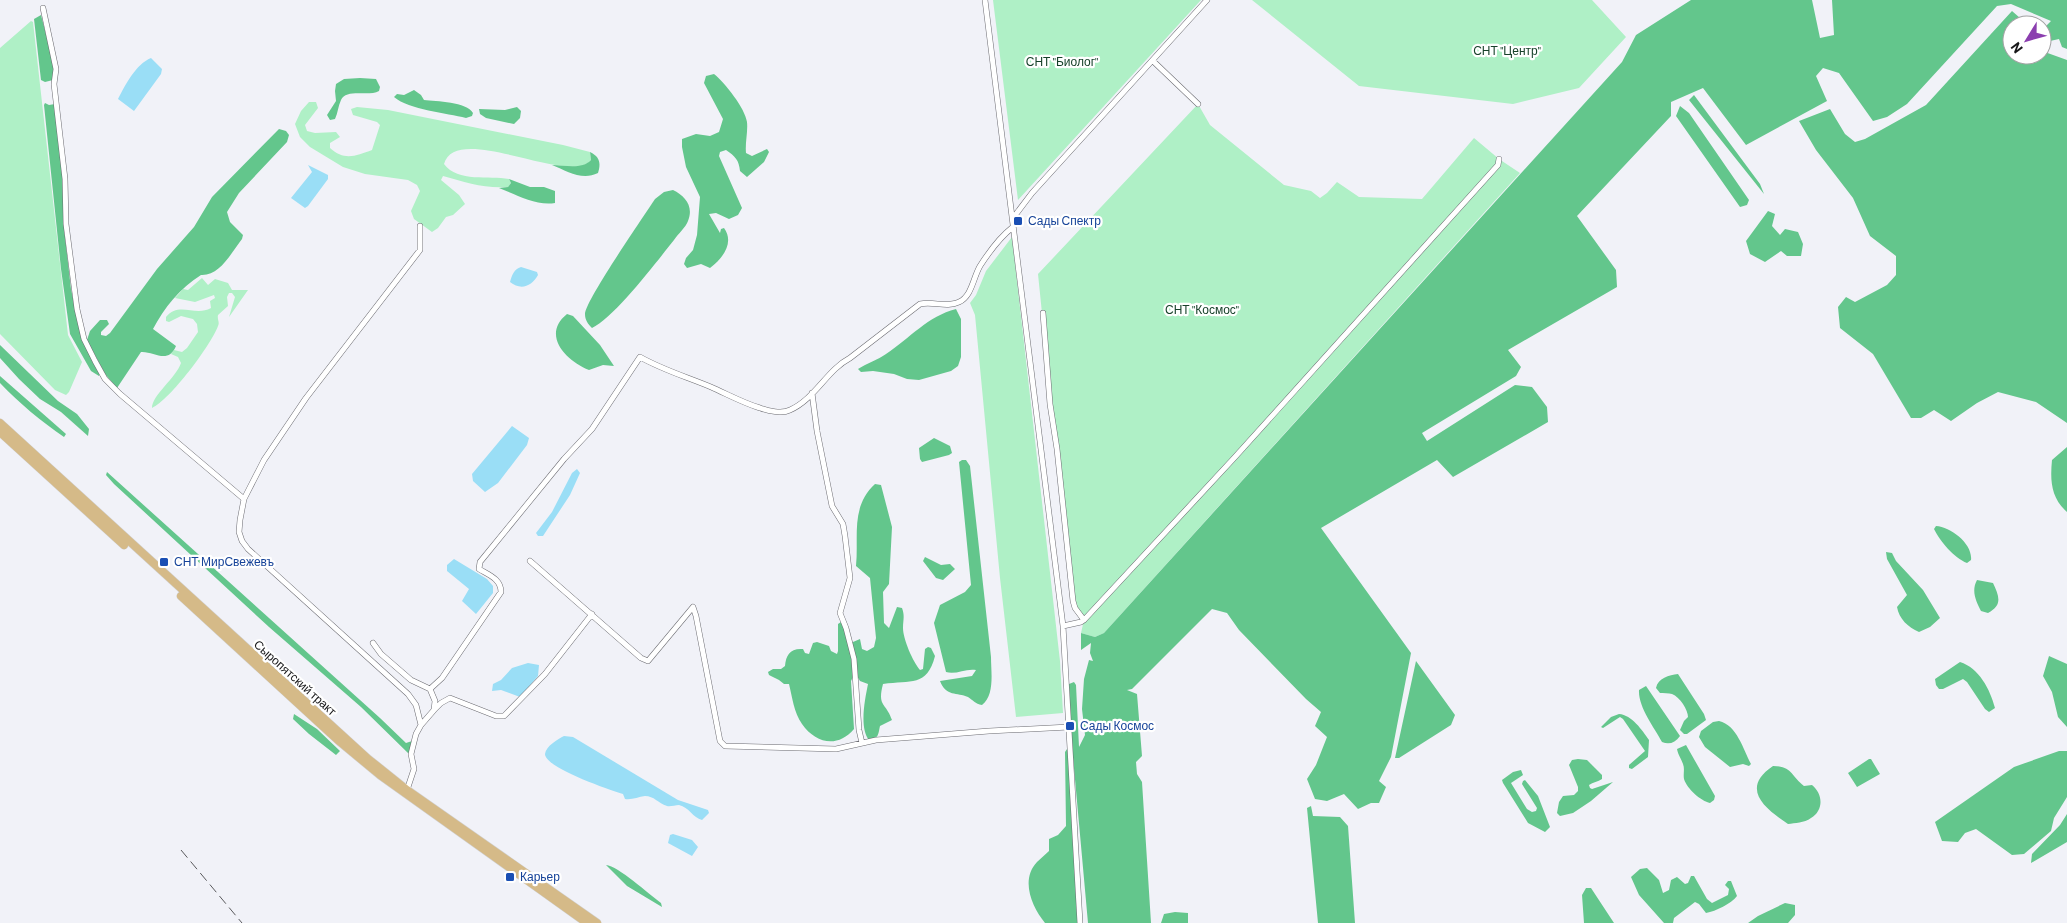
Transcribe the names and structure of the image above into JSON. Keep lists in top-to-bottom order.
{
  "streets": {
    "main road": ["Сыропятский тракт"]
  },
  "parks": ["СНТ \"Центр\"", "СНТ \"Биолог\"", "СНТ \"Космос\""],
  "places": {
    "transit": [
      "Сады Спектр",
      "СНТ МирСвежевъ",
      "Сады Космос",
      "Карьер"
    ]
  },
  "north": "bottom left"
}
